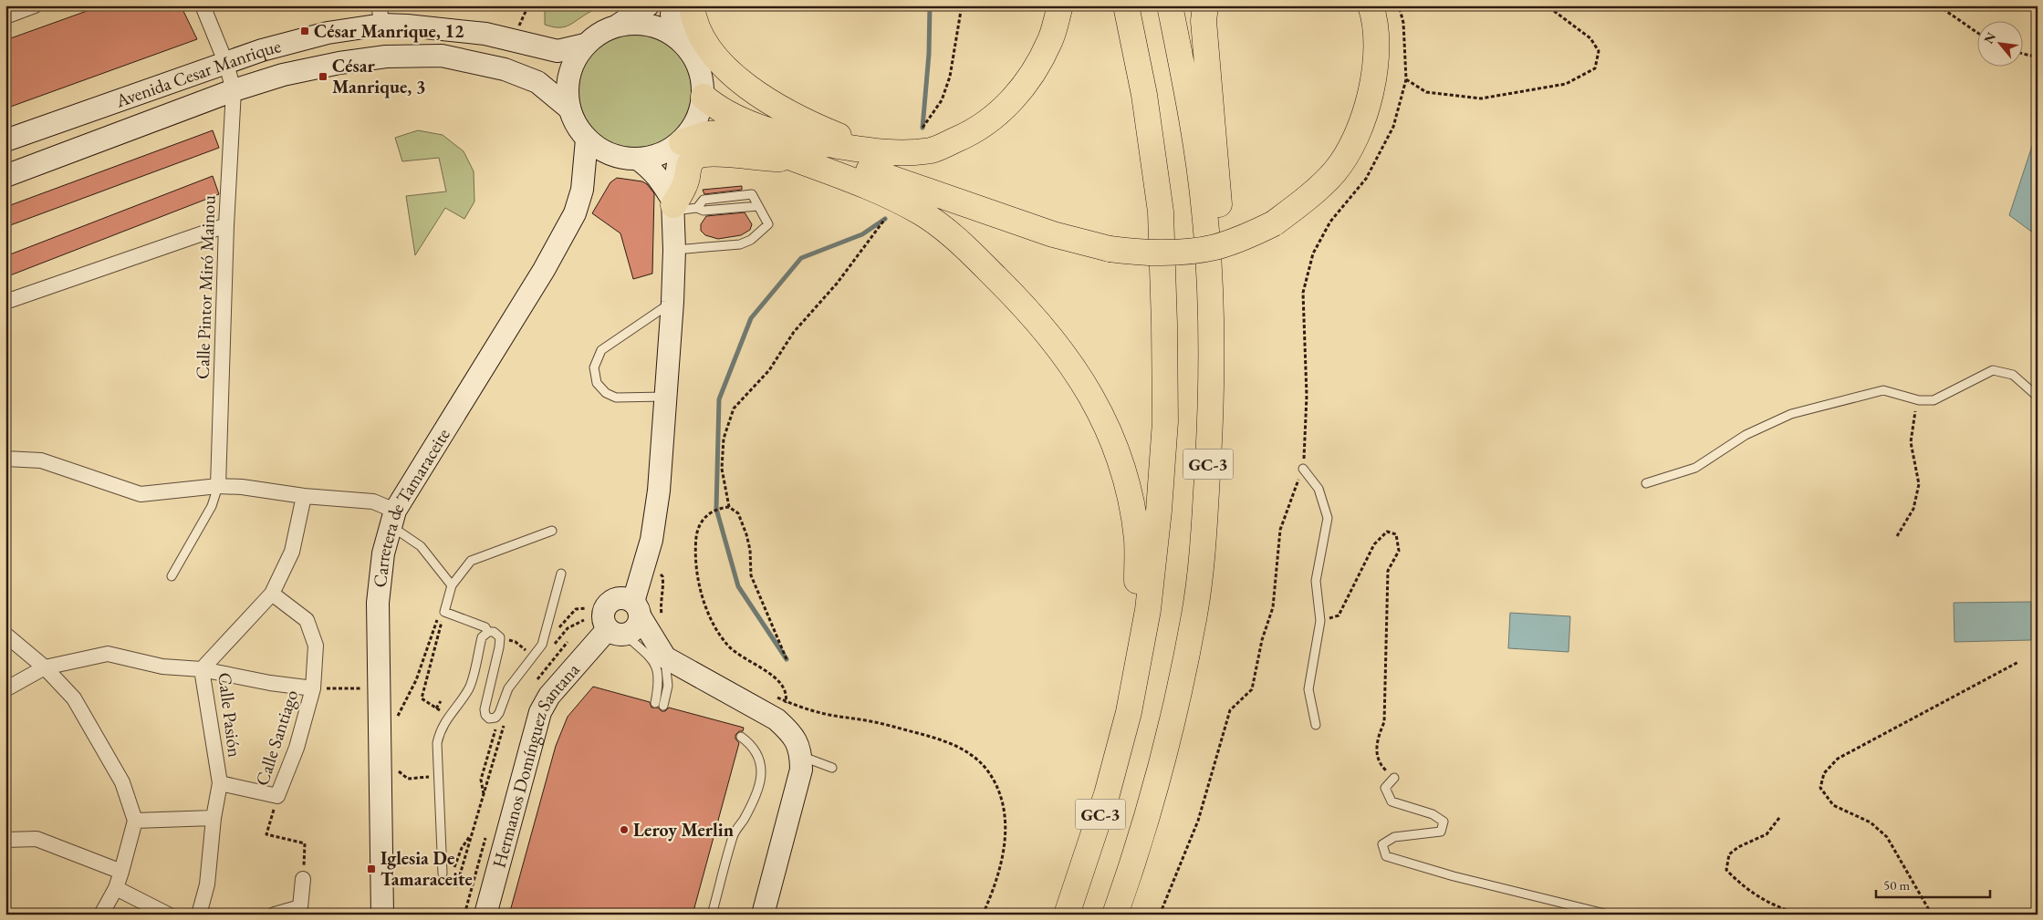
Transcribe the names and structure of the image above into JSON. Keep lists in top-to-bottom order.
{
  "streets": {
    "highway": ["GC-3"],
    "main road": ["Avenida Cesar Manrique", "Carretera de Tamaraceite", "Hermanos Domínguez Santana"],
    "street": ["Calle Pintor Miró Mainou", "Calle Pasión", "Calle Santiago"]
  },
  "crossings": [
    ["Avenida Cesar Manrique", "Calle Pintor Miró Mainou"],
    ["Avenida Cesar Manrique", "Carretera de Tamaraceite"],
    ["Calle Pasión", "Calle Santiago"]
  ],
  "places": {
    "transit": ["César Manrique, 12", "César Manrique, 3", "Iglesia De Tamaraceite"],
    "other": ["Leroy Merlin"]
  },
  "scale_bar": "50 m",
  "north": "top left"
}
